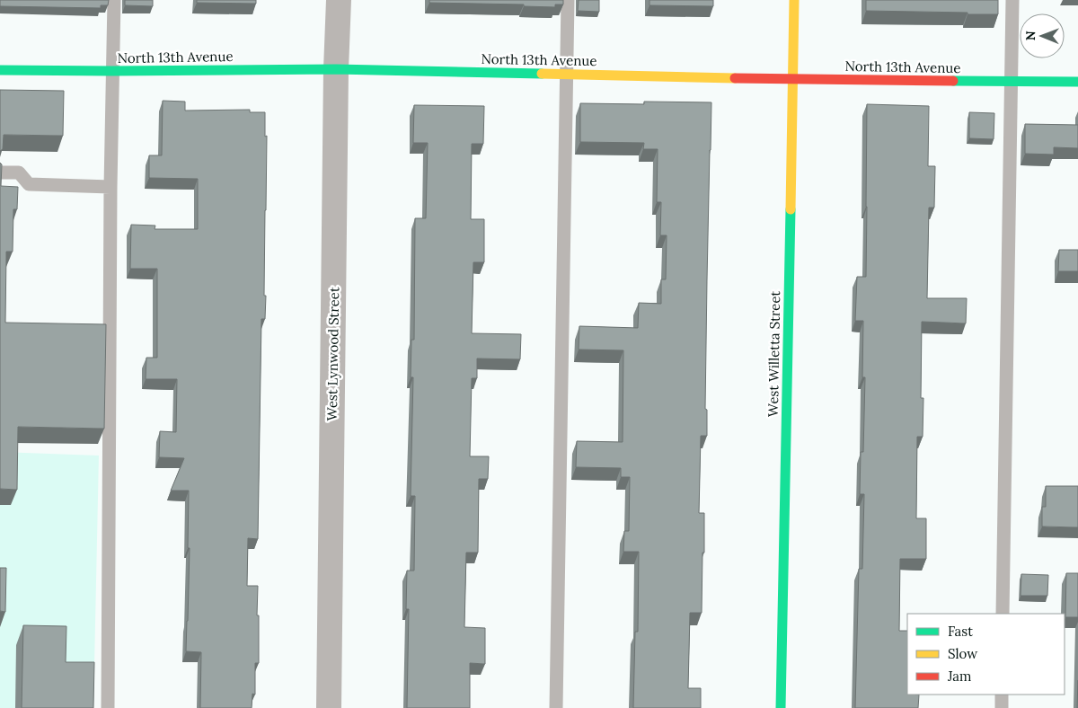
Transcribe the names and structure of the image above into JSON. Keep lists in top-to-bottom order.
{
  "streets": {
    "street": ["North 13th Avenue", "West Lynwood Street", "West Willetta Street"]
  },
  "crossings": [
    ["North 13th Avenue", "West Lynwood Street"],
    ["North 13th Avenue", "West Willetta Street"]
  ],
  "legend": ["Fast", "Slow", "Jam"],
  "north": "left"
}
